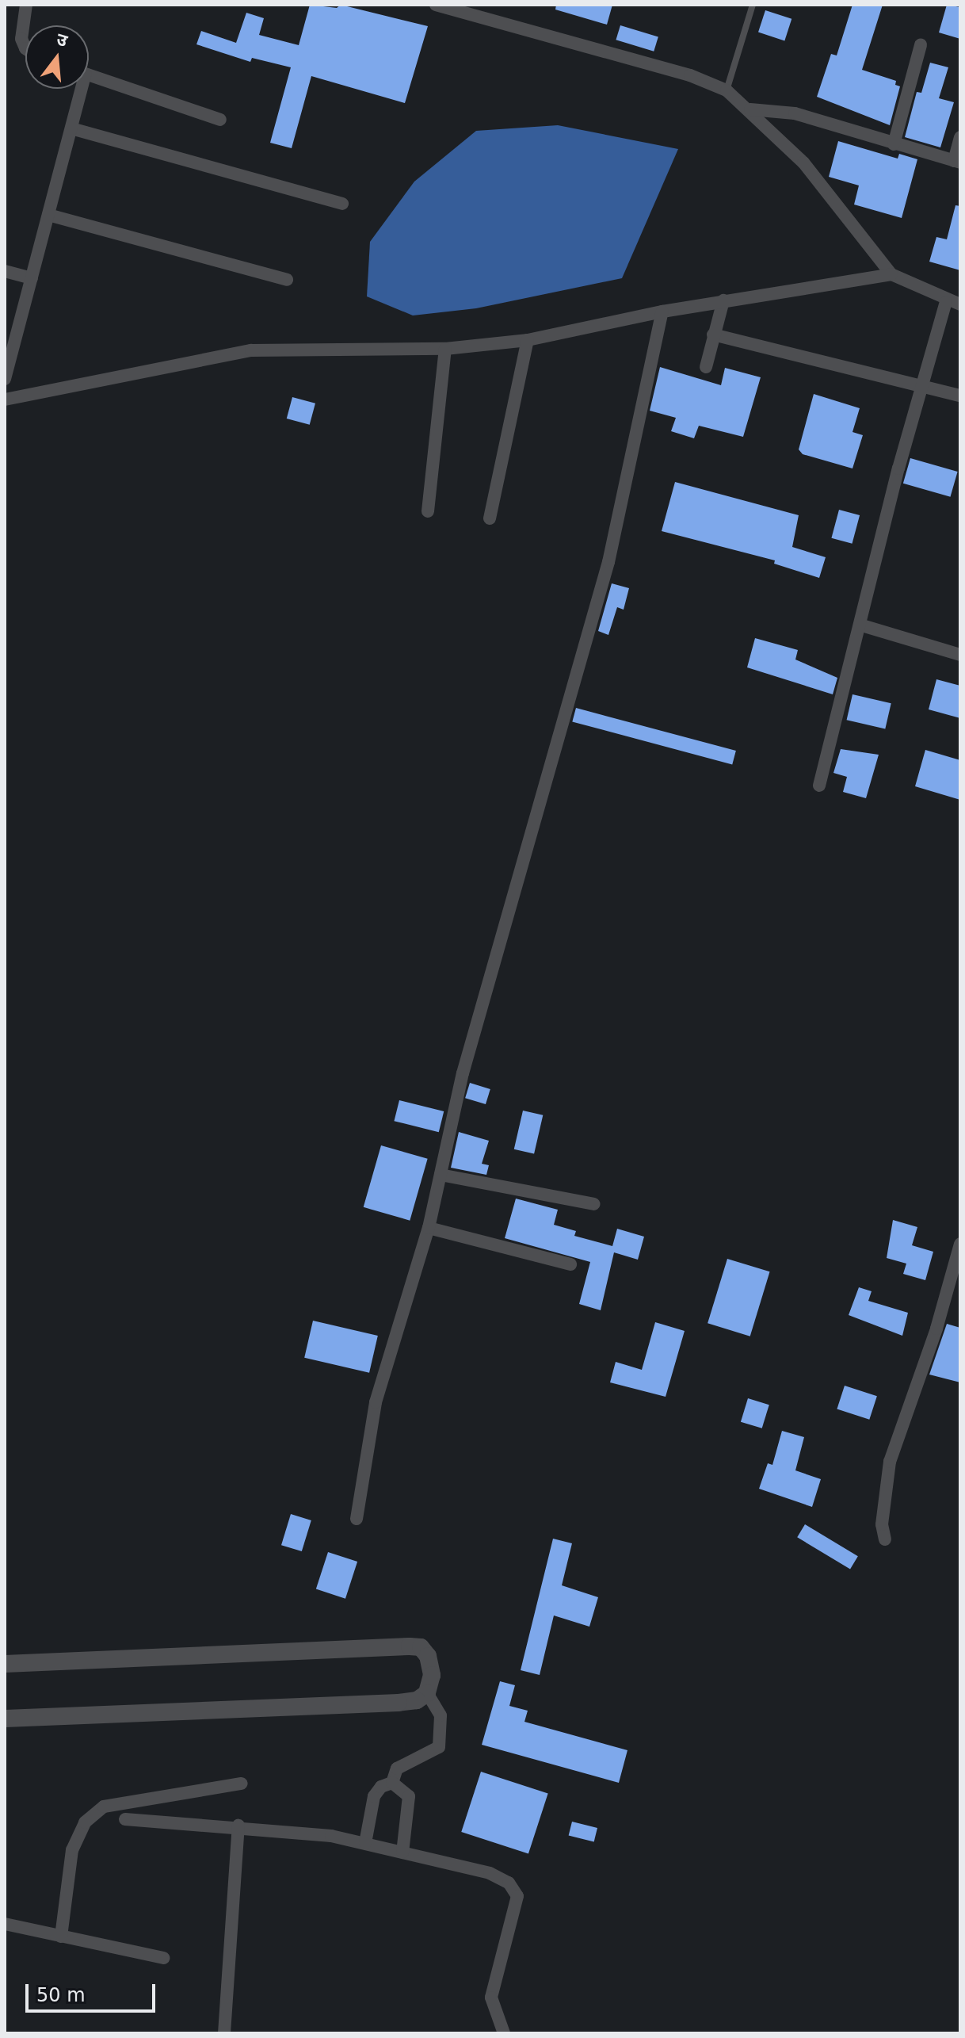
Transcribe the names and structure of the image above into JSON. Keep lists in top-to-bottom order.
{
  "scale_bar": "50 m",
  "north": "top"
}
